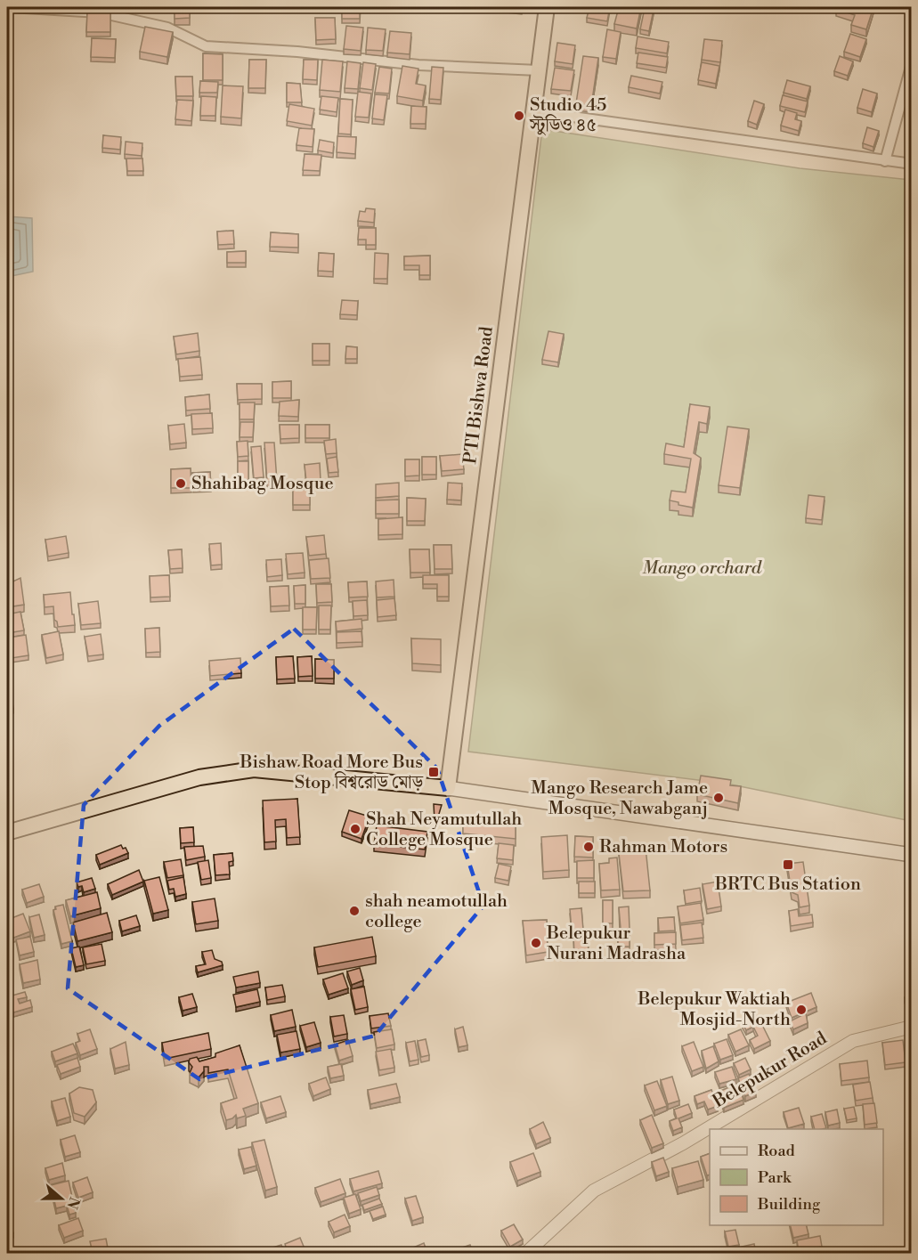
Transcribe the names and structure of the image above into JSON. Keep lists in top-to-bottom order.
{
  "streets": {
    "highway": ["PTI Bishwa Road"],
    "street": ["Belepukur Road"]
  },
  "parks": ["Mango orchard"],
  "places": {
    "other": [
      "Studio 45 স্টুডিও ৪৫",
      "Shahibag Mosque",
      "Mango Research Jame Mosque, Nawabganj",
      "Shah Neyamutullah College Mosque",
      "Rahman Motors",
      "shah neamotullah college",
      "Belepukur Nurani Madrasha",
      "Belepukur Waktiah Mosjid-North"
    ],
    "transit": ["Bishaw Road More Bus Stop বিশ্বরোড মোড়", "BRTC Bus Station"]
  },
  "legend": ["Road", "Park", "Building"],
  "north": "right"
}
